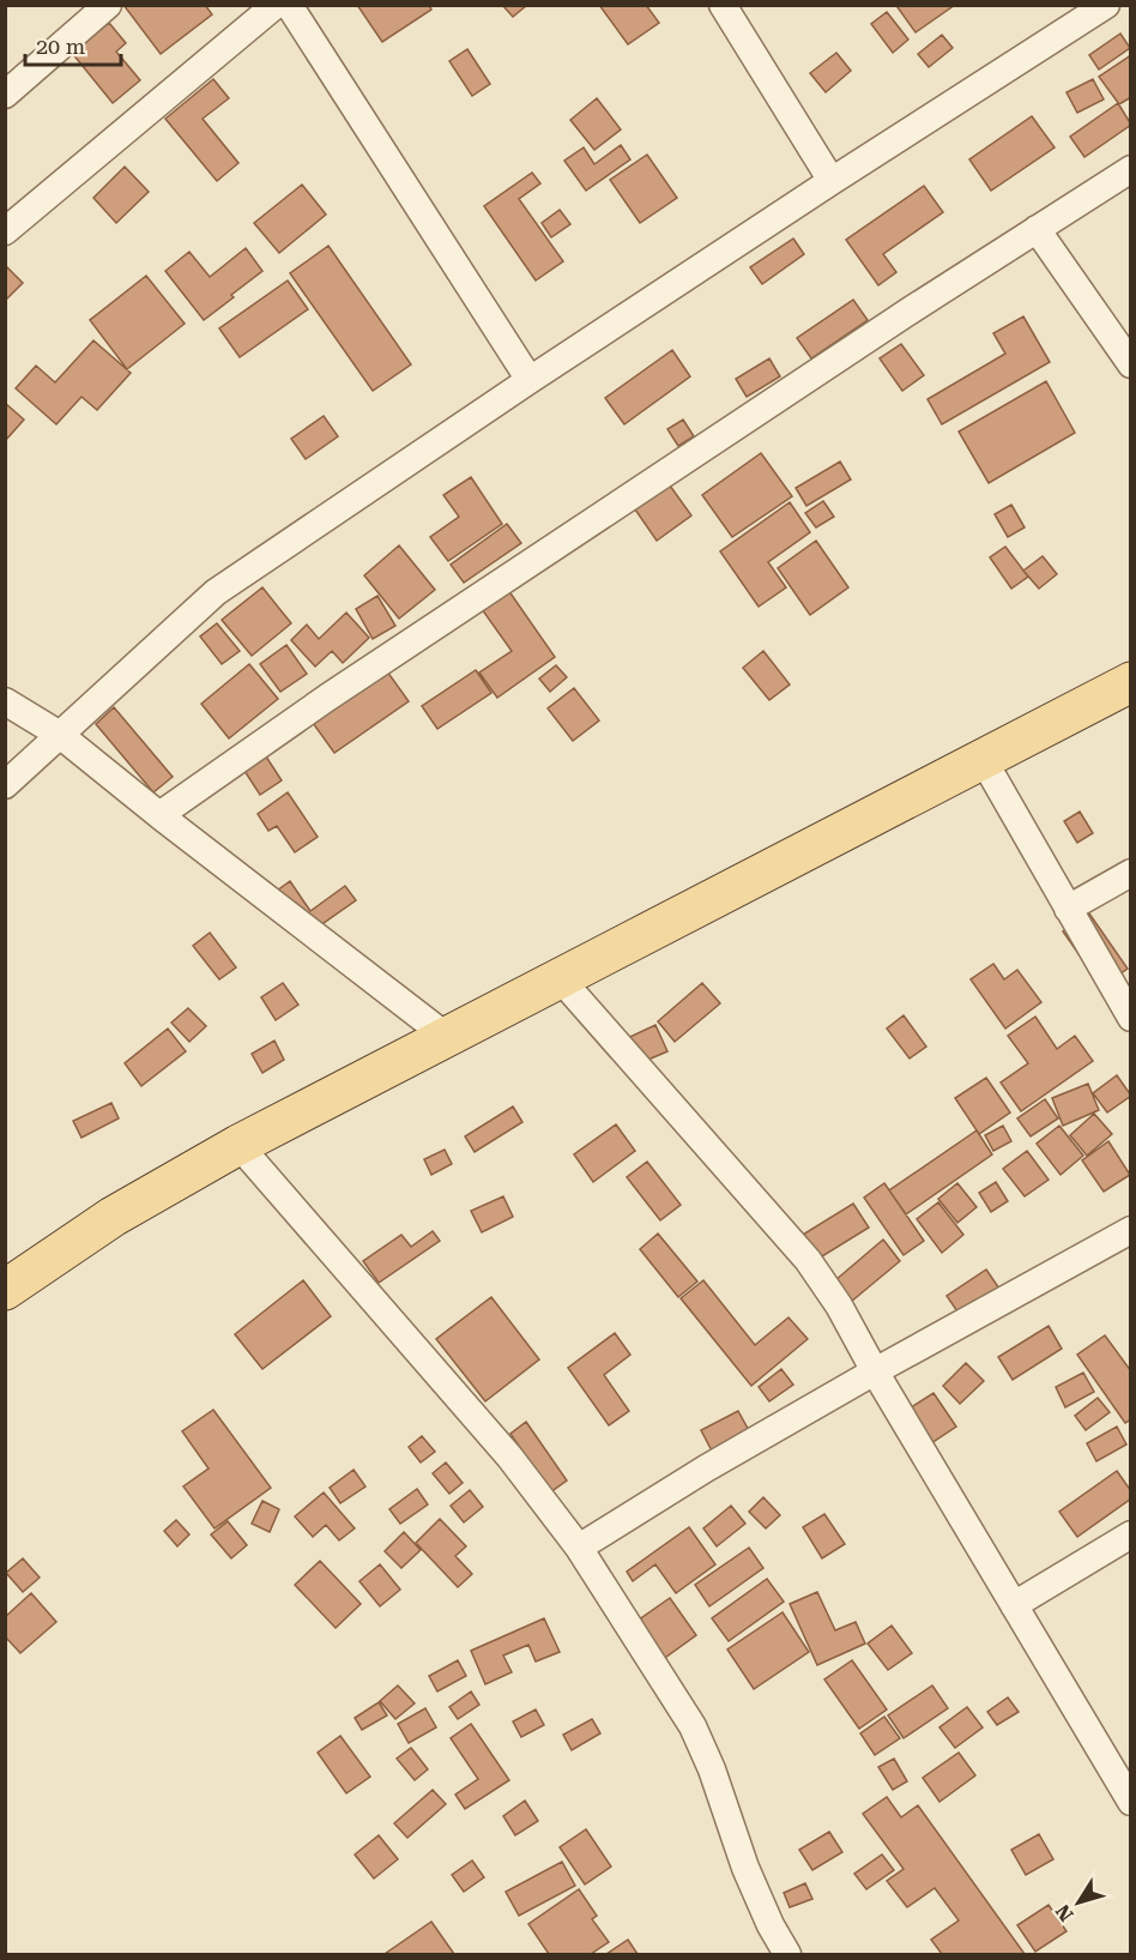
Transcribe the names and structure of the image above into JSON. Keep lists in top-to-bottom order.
{
  "scale_bar": "20 m",
  "north": "bottom left"
}
